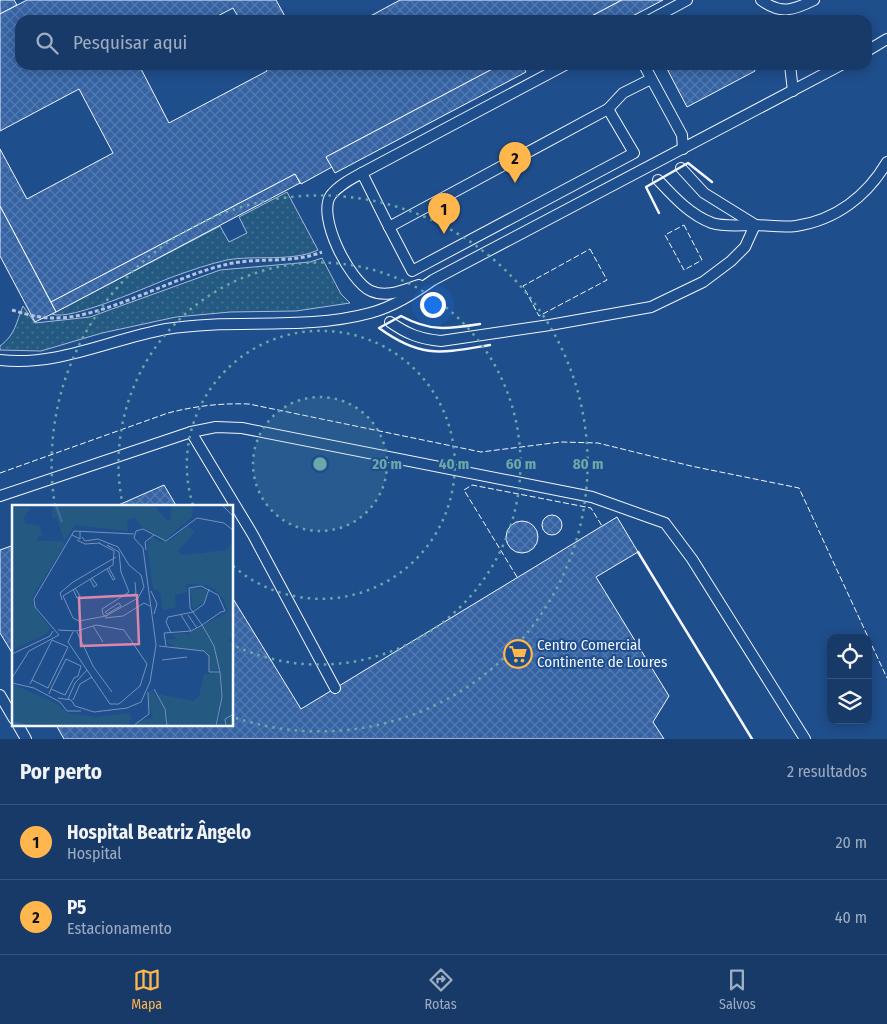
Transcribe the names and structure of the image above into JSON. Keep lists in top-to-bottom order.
{
  "places": {
    "supermarket": ["Centro Comercial Continente de Loures"]
  },
  "page": {
    "search": "Pesquisar aqui",
    "pins": ["2", "1"],
    "heading": ["Por perto", "2 resultados"],
    "list": [
      {
        "mark": "1",
        "name": "Hospital Beatriz Ângelo",
        "note": "Hospital",
        "value": "20 m"
      },
      {
        "mark": "2",
        "name": "P5",
        "note": "Estacionamento",
        "value": "40 m"
      }
    ],
    "nav": ["Mapa", "Rotas", "Salvos"]
  },
  "rings": [
    "20 m",
    "40 m",
    "60 m",
    "80 m"
  ]
}
